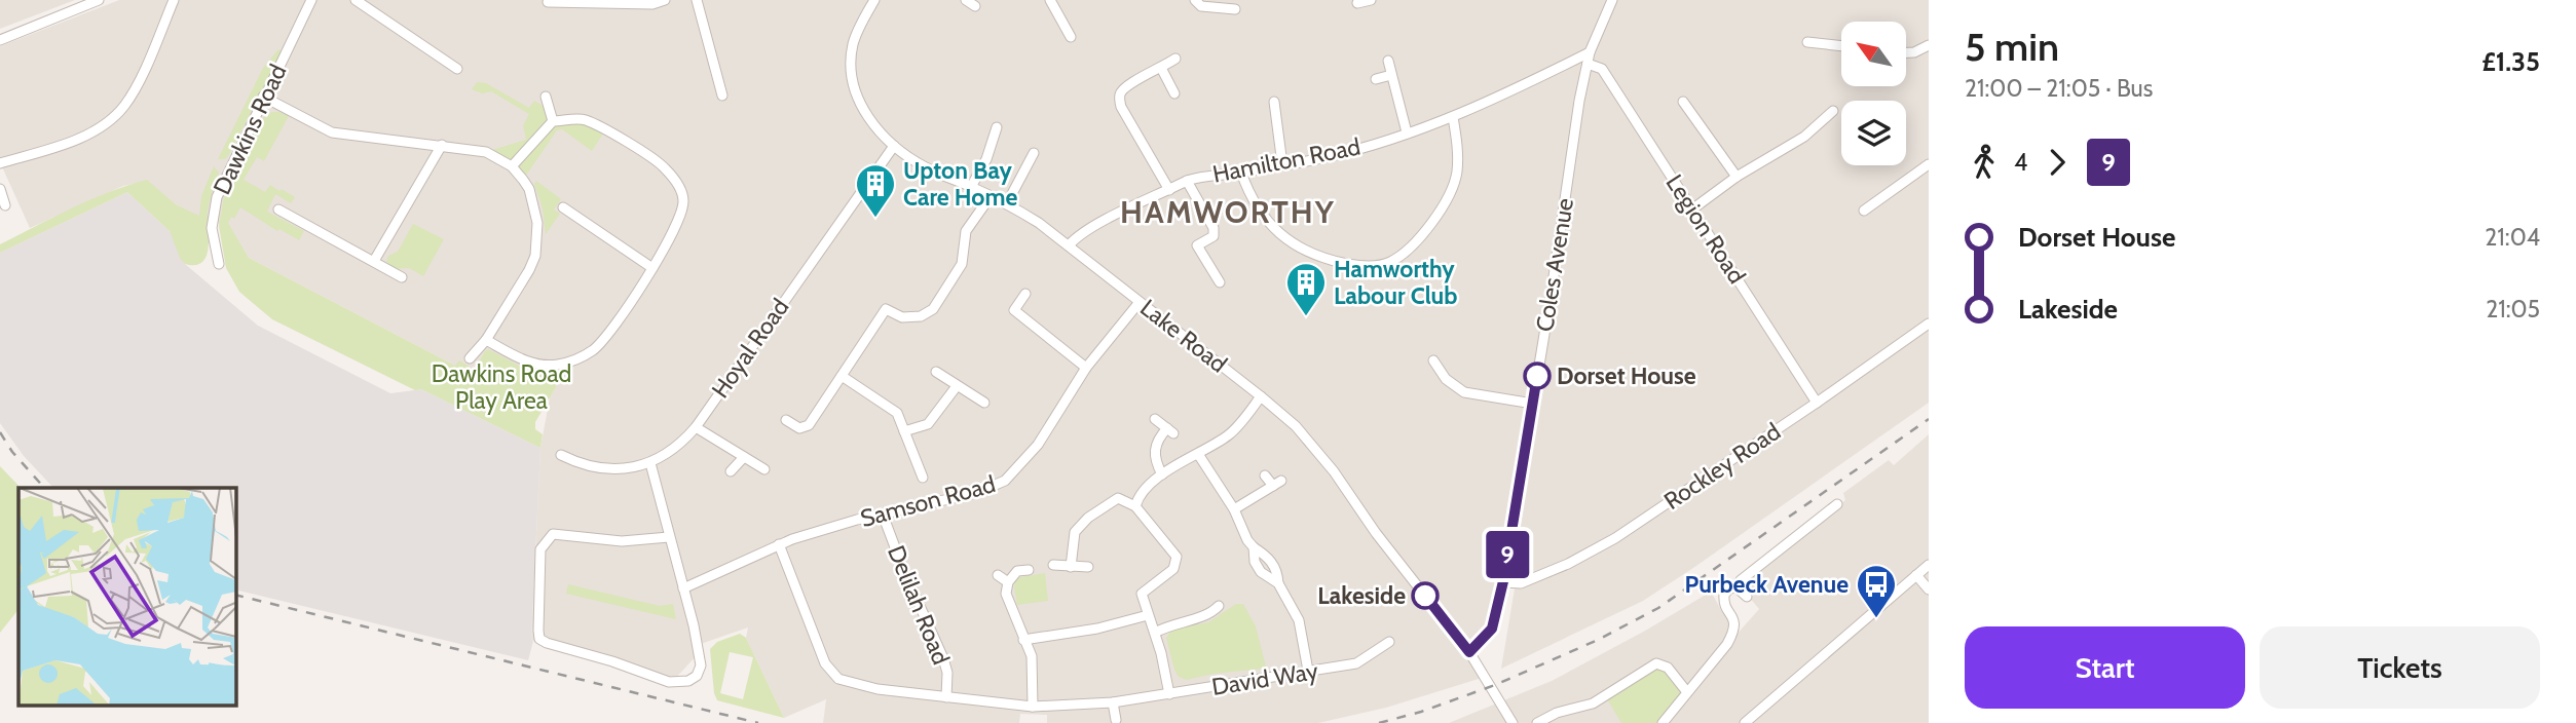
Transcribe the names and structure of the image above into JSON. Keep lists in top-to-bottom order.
{
  "streets": {
    "street": [
      "Dawkins Road",
      "Hamilton Road",
      "Legion Road",
      "Coles Avenue",
      "Lake Road",
      "Hoyal Road",
      "Rockley Road",
      "Samson Road",
      "Delilah Road",
      "David Way"
    ]
  },
  "crossings": [
    ["Hamilton Road", "Coles Avenue"],
    ["Hamilton Road", "Lake Road"],
    ["Legion Road", "Coles Avenue"],
    ["Legion Road", "Rockley Road"],
    ["Coles Avenue", "Lake Road"],
    ["Coles Avenue", "Rockley Road"],
    ["Lake Road", "Hoyal Road"],
    ["Lake Road", "Samson Road"],
    ["Samson Road", "Delilah Road"],
    ["Samson Road", "David Way"],
    ["Delilah Road", "David Way"]
  ],
  "districts": ["HAMWORTHY"],
  "parks": ["Dawkins Road Play Area"],
  "places": {
    "building": ["Upton Bay Care Home", "Hamworthy Labour Club"],
    "other": ["Dorset House", "Lakeside"],
    "bus stop": ["Purbeck Avenue"]
  },
  "lines": ["bus line 9"],
  "north": "top left",
  "page": {
    "on_map": "9",
    "heading": ["5 min", "21:00 – 21:05 · Bus", "£1.35"],
    "legs": ["4", "9"],
    "list": [
      {
        "name": "Dorset House",
        "value": "21:04"
      },
      {
        "name": "Lakeside",
        "value": "21:05"
      }
    ],
    "buttons": ["Start", "Tickets"]
  }
}
